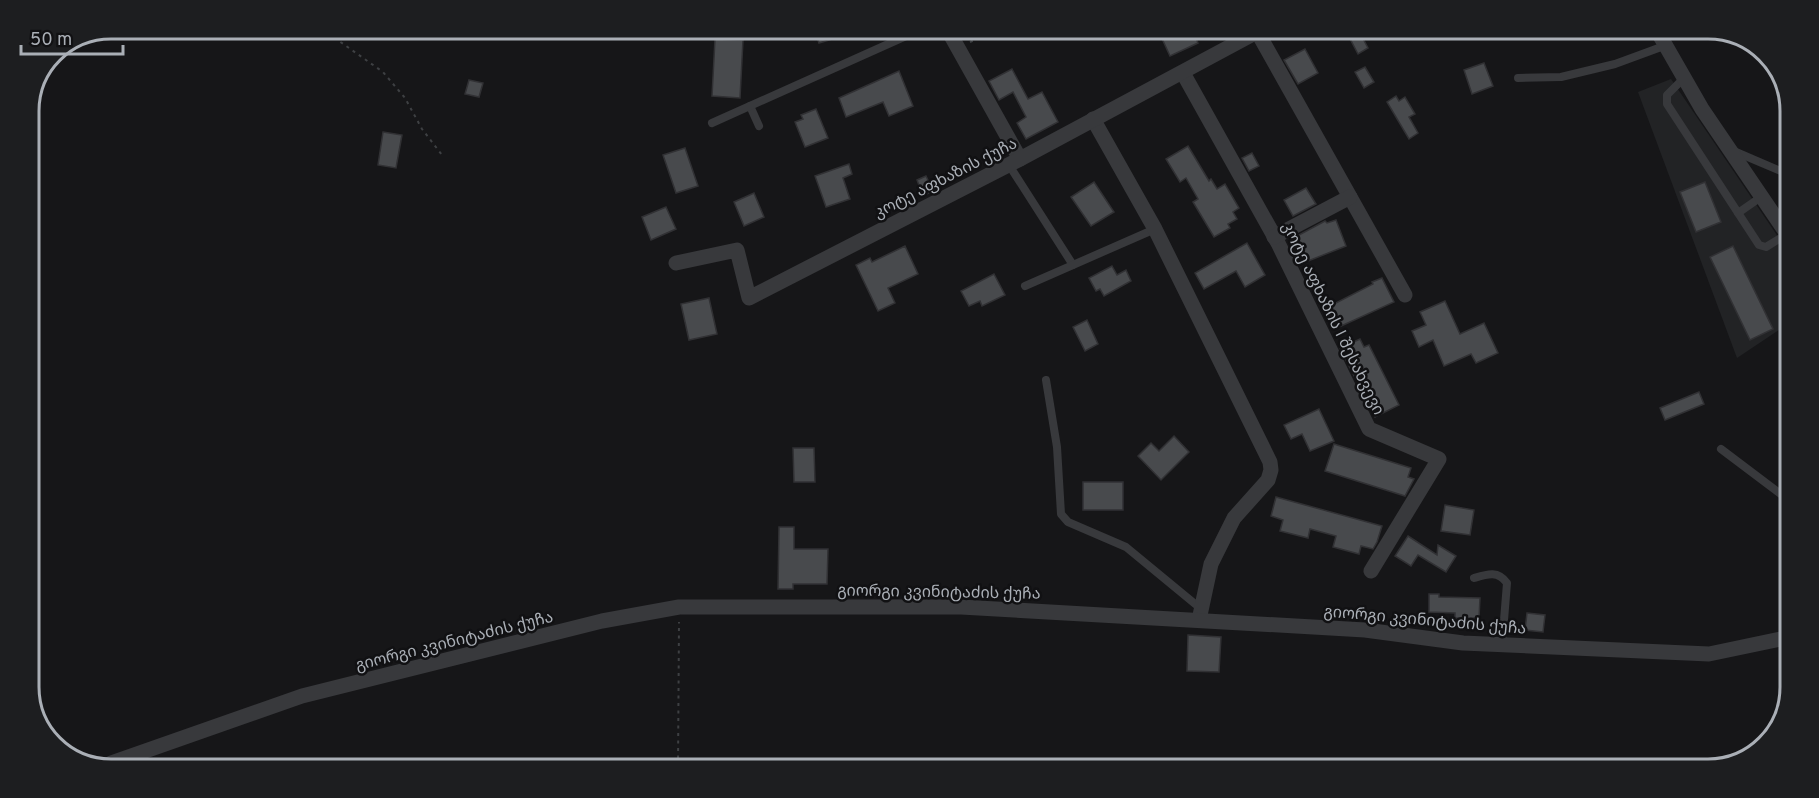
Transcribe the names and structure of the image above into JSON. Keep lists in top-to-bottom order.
{
  "streets": {
    "street": ["კოტე აფხაზის ქუჩა", "კოტე აფხაზის I შესახვევი", "გიორგი კვინიტაძის ქუჩა"]
  },
  "crossings": [
    ["კოტე აფხაზის ქუჩა", "კოტე აფხაზის I შესახვევი"]
  ],
  "scale_bar": "50 m"
}
